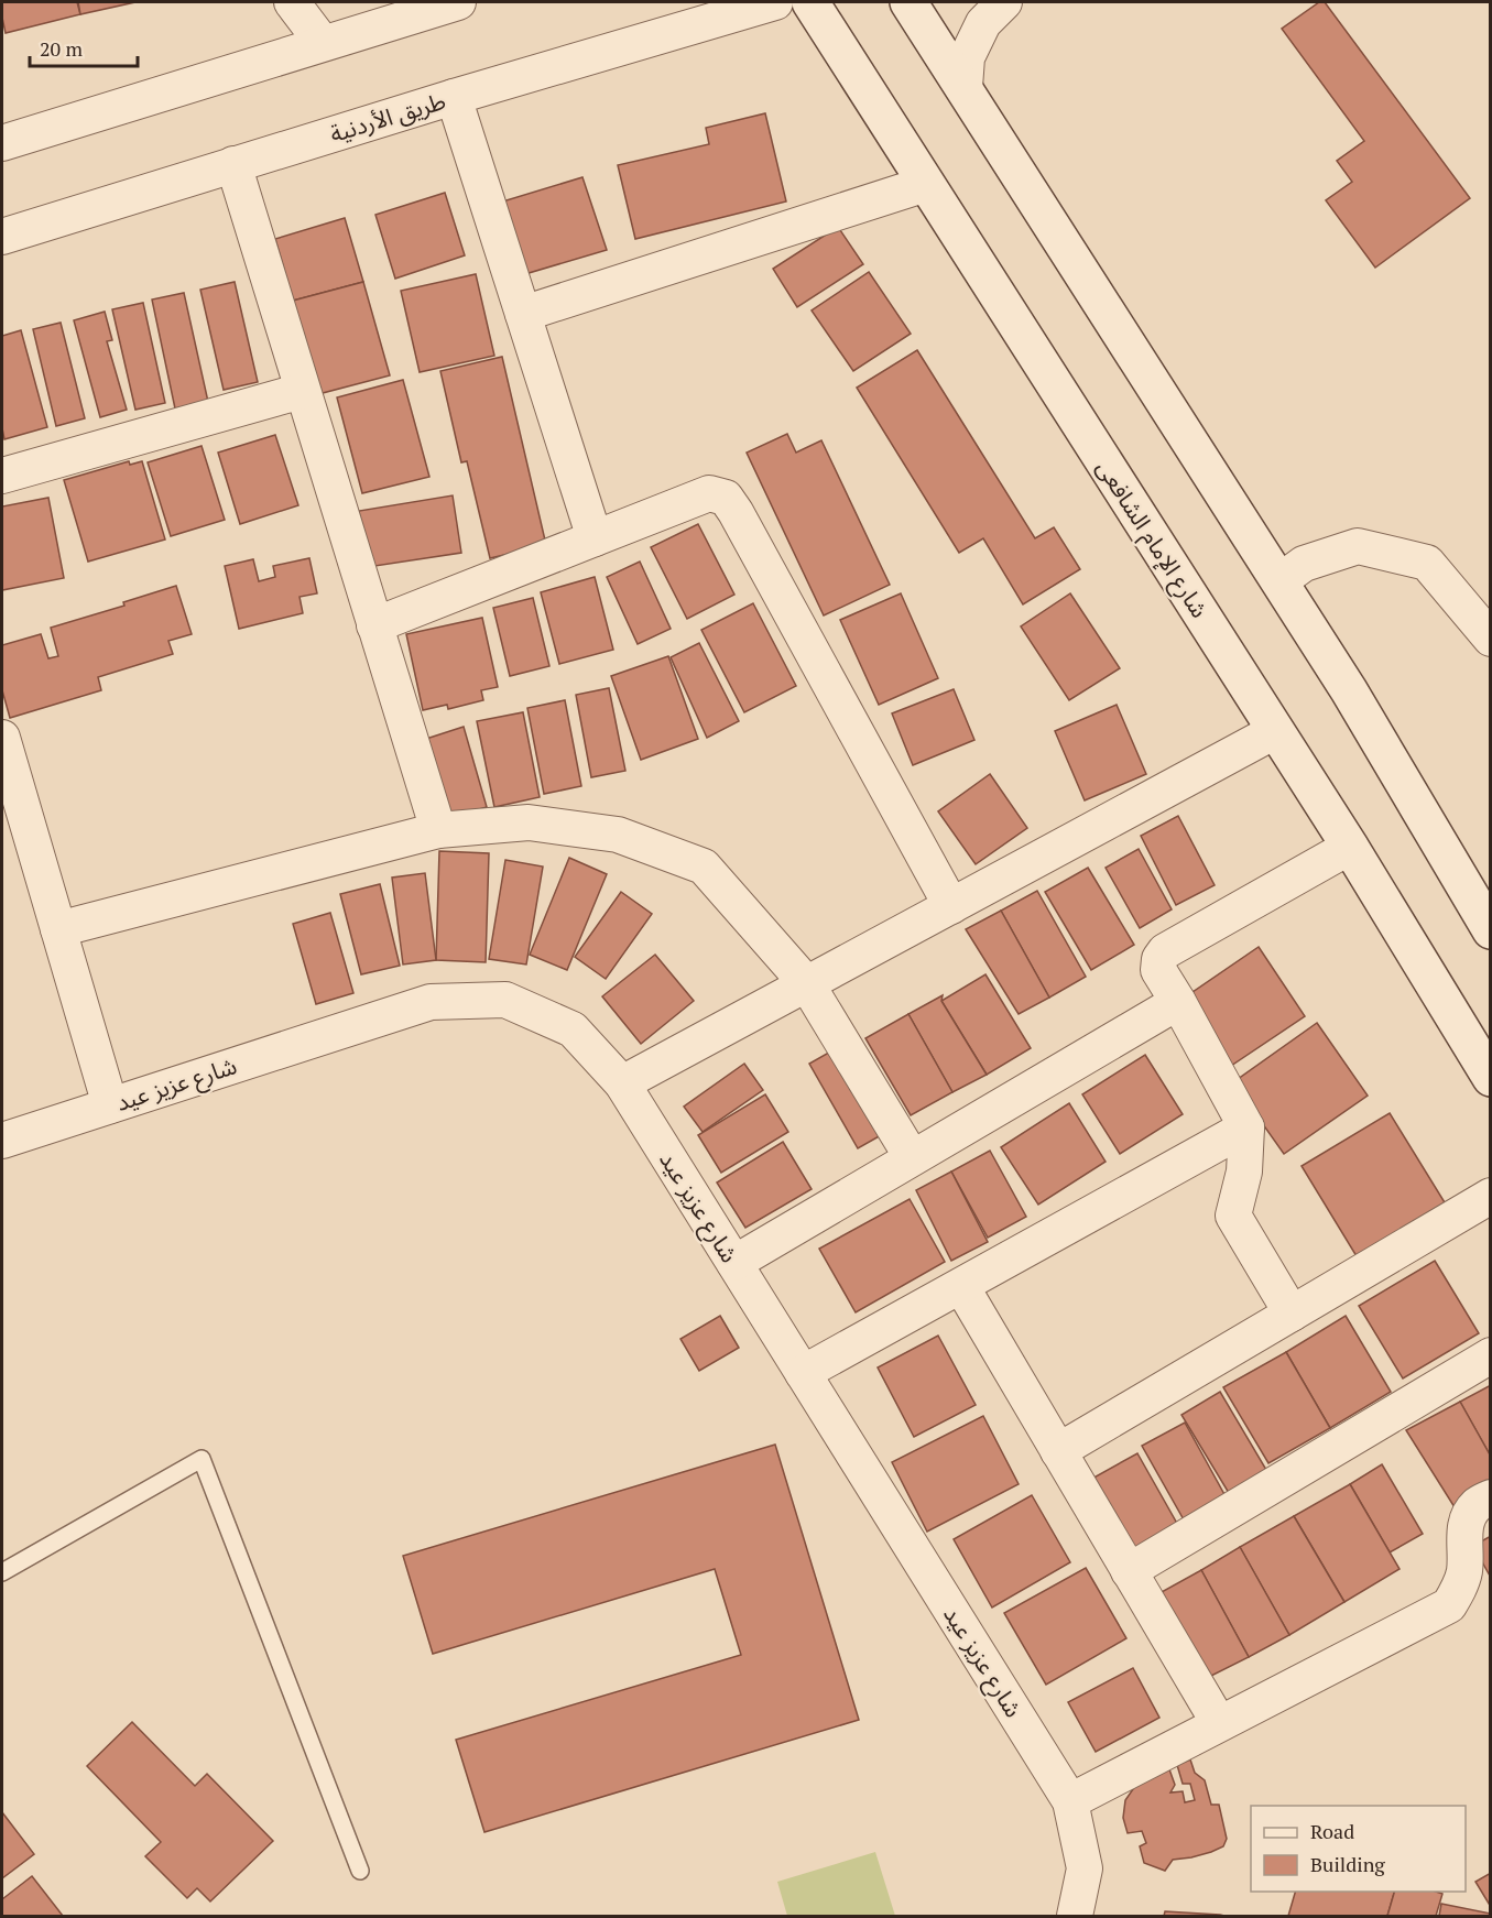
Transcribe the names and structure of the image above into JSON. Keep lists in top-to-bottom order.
{
  "streets": {
    "street": ["طريق الأردنية", "شارع الإمام الشافعى", "شارع عزيز عيد"]
  },
  "legend": ["Road", "Building"],
  "scale_bar": "20 m"
}
